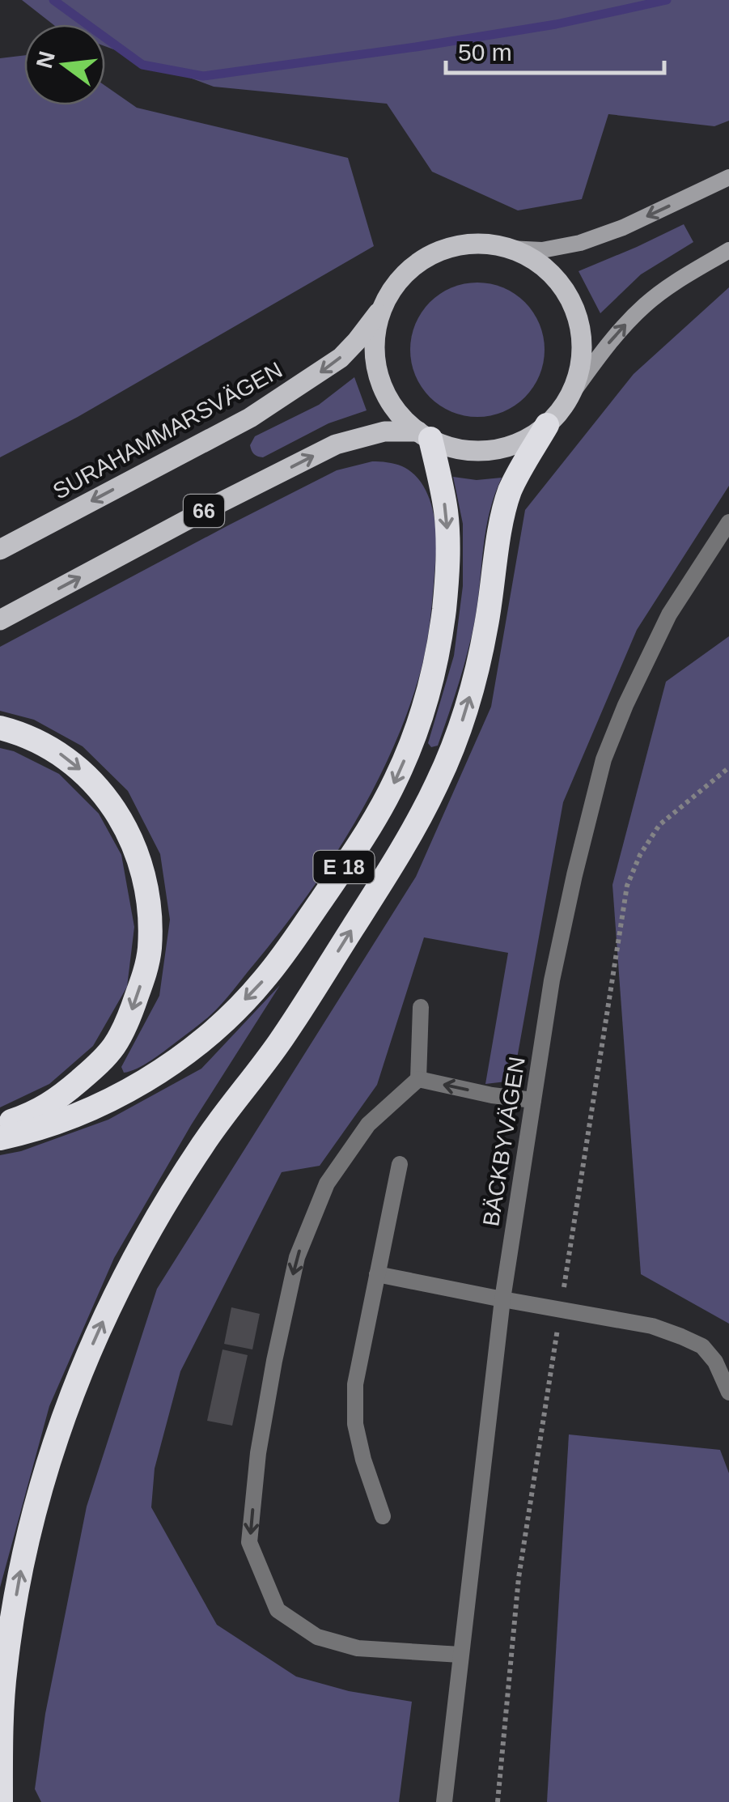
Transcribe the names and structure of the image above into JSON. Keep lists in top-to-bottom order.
{
  "streets": {
    "highway": ["E 18"],
    "main road": ["SURAHAMMARSVÄGEN", "66"],
    "street": ["BÄCKBYVÄGEN"]
  },
  "crossings": [
    ["SURAHAMMARSVÄGEN", "66"],
    ["SURAHAMMARSVÄGEN", "E 18"],
    ["66", "E 18"]
  ],
  "scale_bar": "50 m",
  "north": "left"
}
